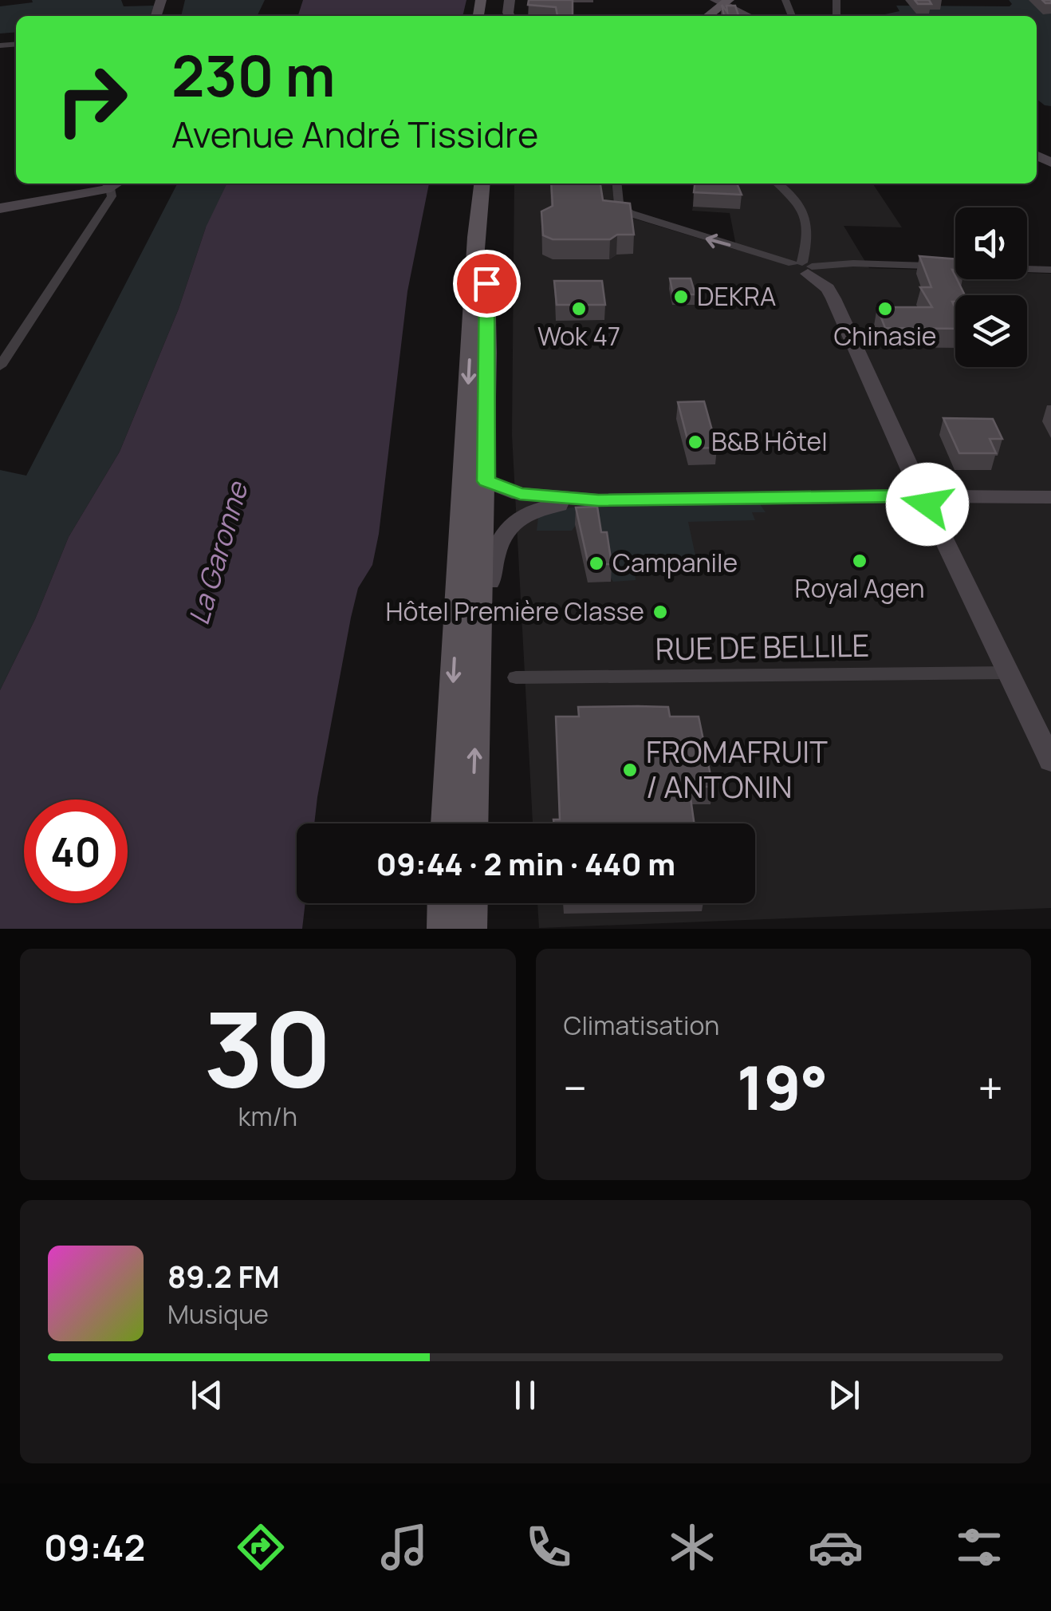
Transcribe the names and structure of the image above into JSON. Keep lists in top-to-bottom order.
{
  "streets": {
    "street": ["RUE DE BELLILE"]
  },
  "water": ["La Garonne"],
  "places": [
    "DEKRA",
    "Wok 47",
    "Chinasie",
    "B&B Hôtel",
    "Royal Agen",
    "Campanile",
    "Hôtel Première Classe",
    "FROMAFRUIT / ANTONIN"
  ],
  "page": {
    "turn": ["230 m", "Avenue André Tissidre"],
    "limit": "40",
    "trip": "09:44 · 2 min · 440 m",
    "tile": [
      ["30", "km/h"],
      "Climatisation"
    ],
    "heat": ["−", "19°", "+"],
    "song": ["89.2 FM", "Musique"],
    "tabs": "09:42"
  }
}
